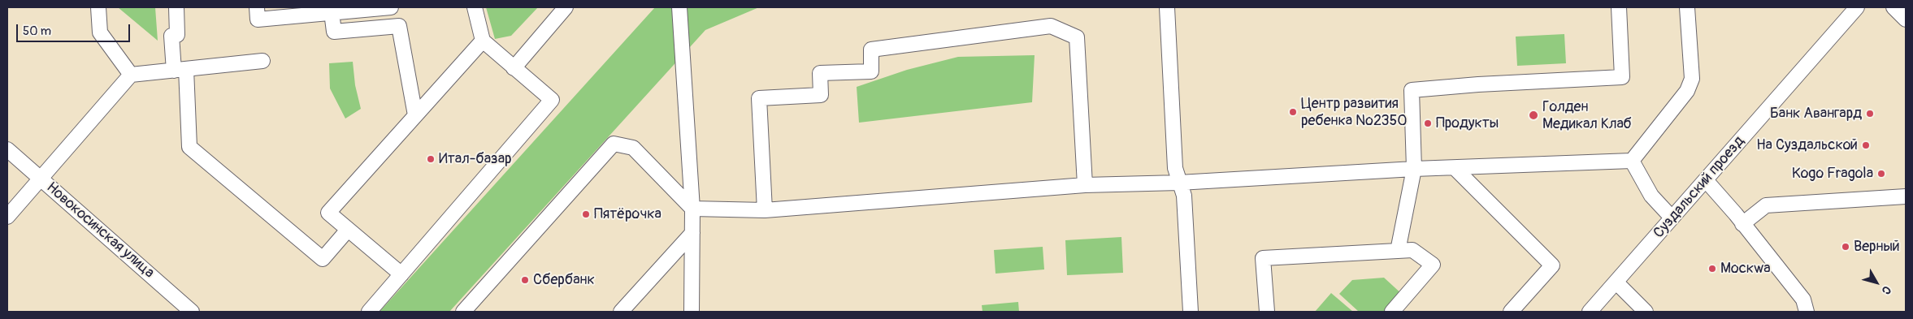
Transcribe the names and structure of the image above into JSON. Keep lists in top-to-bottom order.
{
  "streets": {
    "street": ["Суздальский проезд", "Новокосинская улица"]
  },
  "places": [
    "Центр развития ребенка №2350",
    "Банк Авангард",
    "Голден Медикал Клаб",
    "Продукты",
    "На Суздальской",
    "Итал-базар",
    "Kogo Fragola",
    "Пятёрочка",
    "Верный",
    "Москwa",
    "Сбербанк"
  ],
  "scale_bar": "50 m",
  "north": "bottom right"
}
